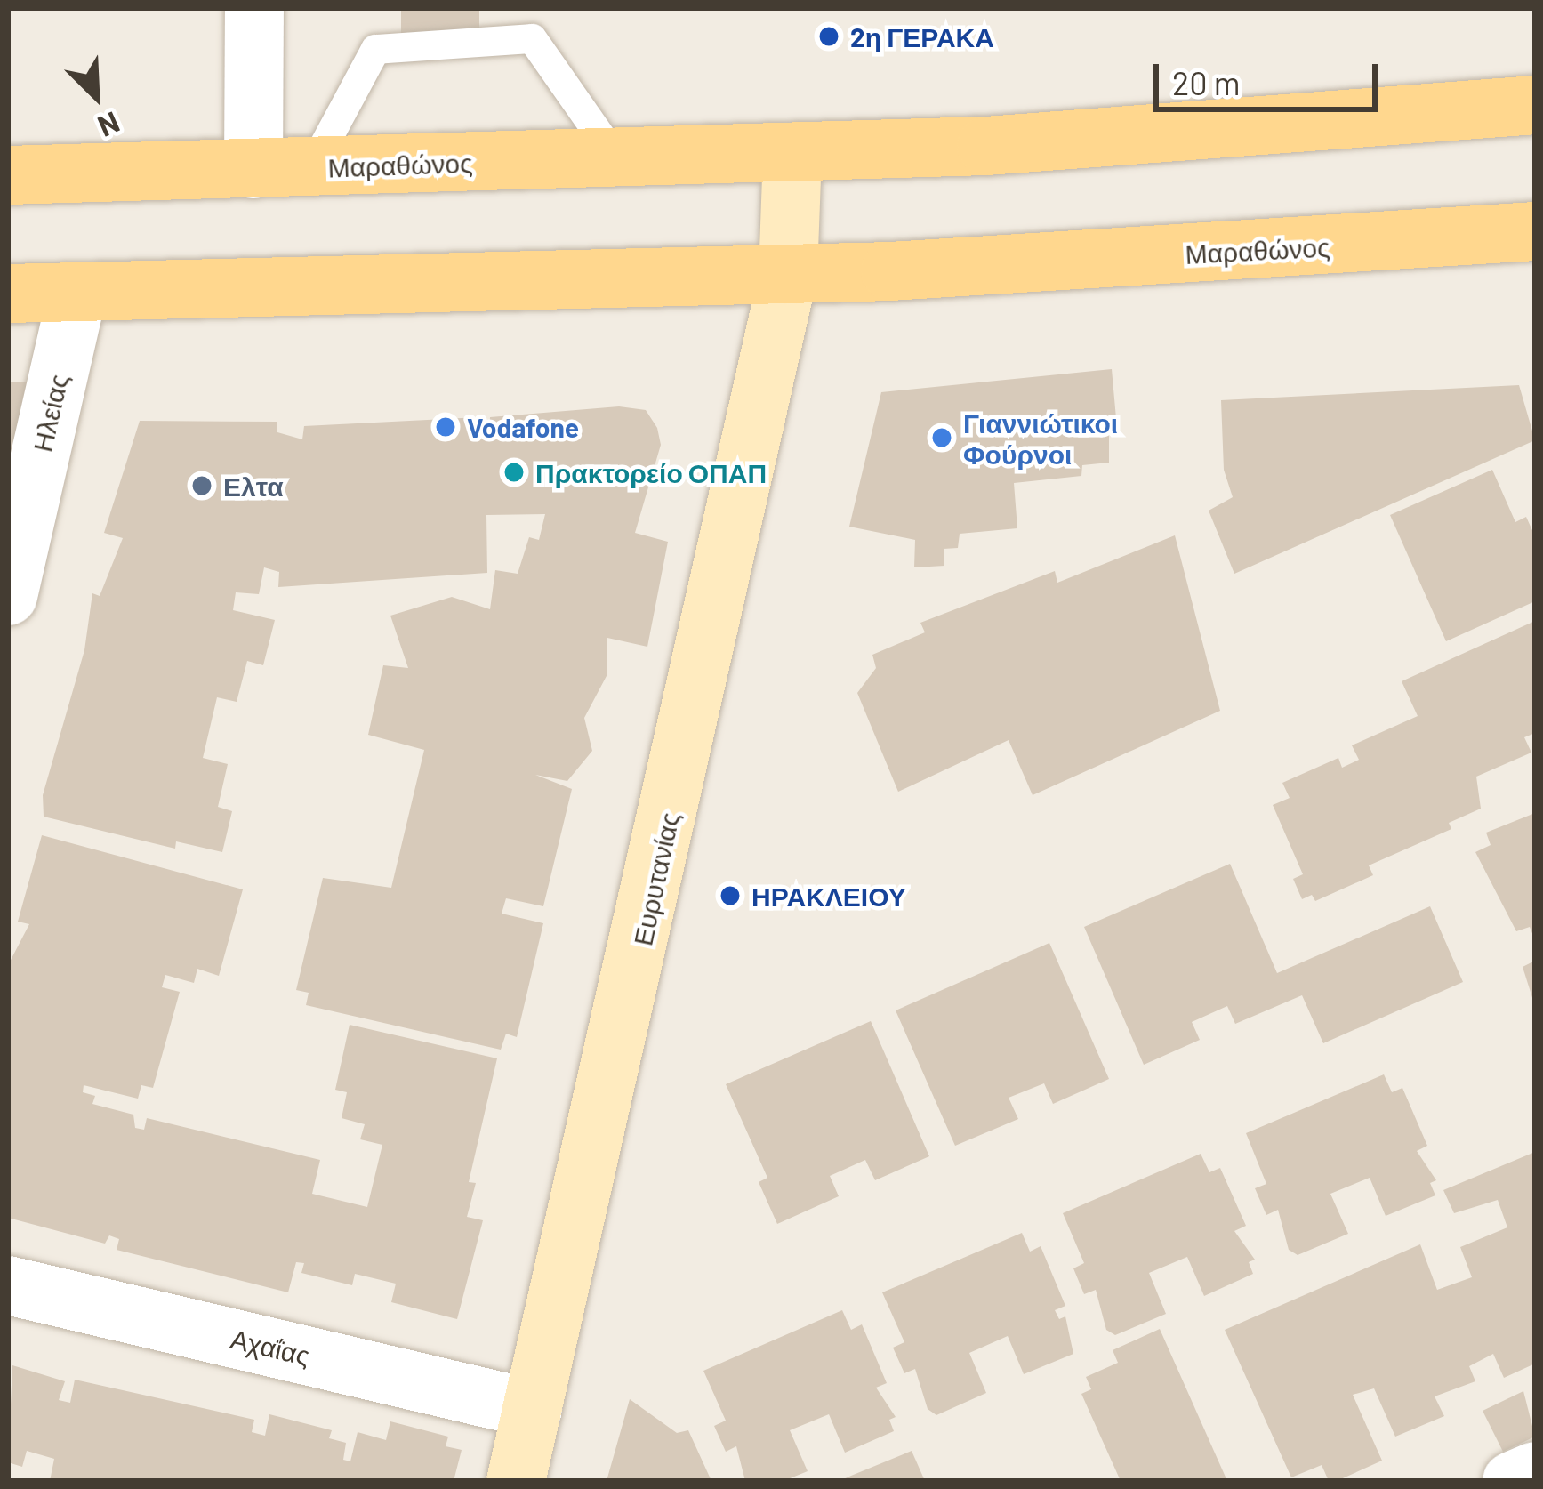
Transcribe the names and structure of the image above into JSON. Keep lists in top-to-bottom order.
{
  "streets": {
    "main road": ["Μαραθώνος"],
    "street": ["Ηλείας", "Ευρυτανίας", "Αχαΐας"]
  },
  "crossings": [
    ["Μαραθώνος", "Ηλείας"],
    ["Μαραθώνος", "Ευρυτανίας"],
    ["Ευρυτανίας", "Αχαΐας"]
  ],
  "places": [
    "2η ΓΕΡΑΚΑ",
    "Vodafone",
    "Γιαννιώτικοι Φούρνοι",
    "Πρακτορείο ΟΠΑΠ",
    "Ελτα",
    "ΗΡΑΚΛΕΙΟΥ"
  ],
  "scale_bar": "20 m",
  "north": "bottom right"
}
